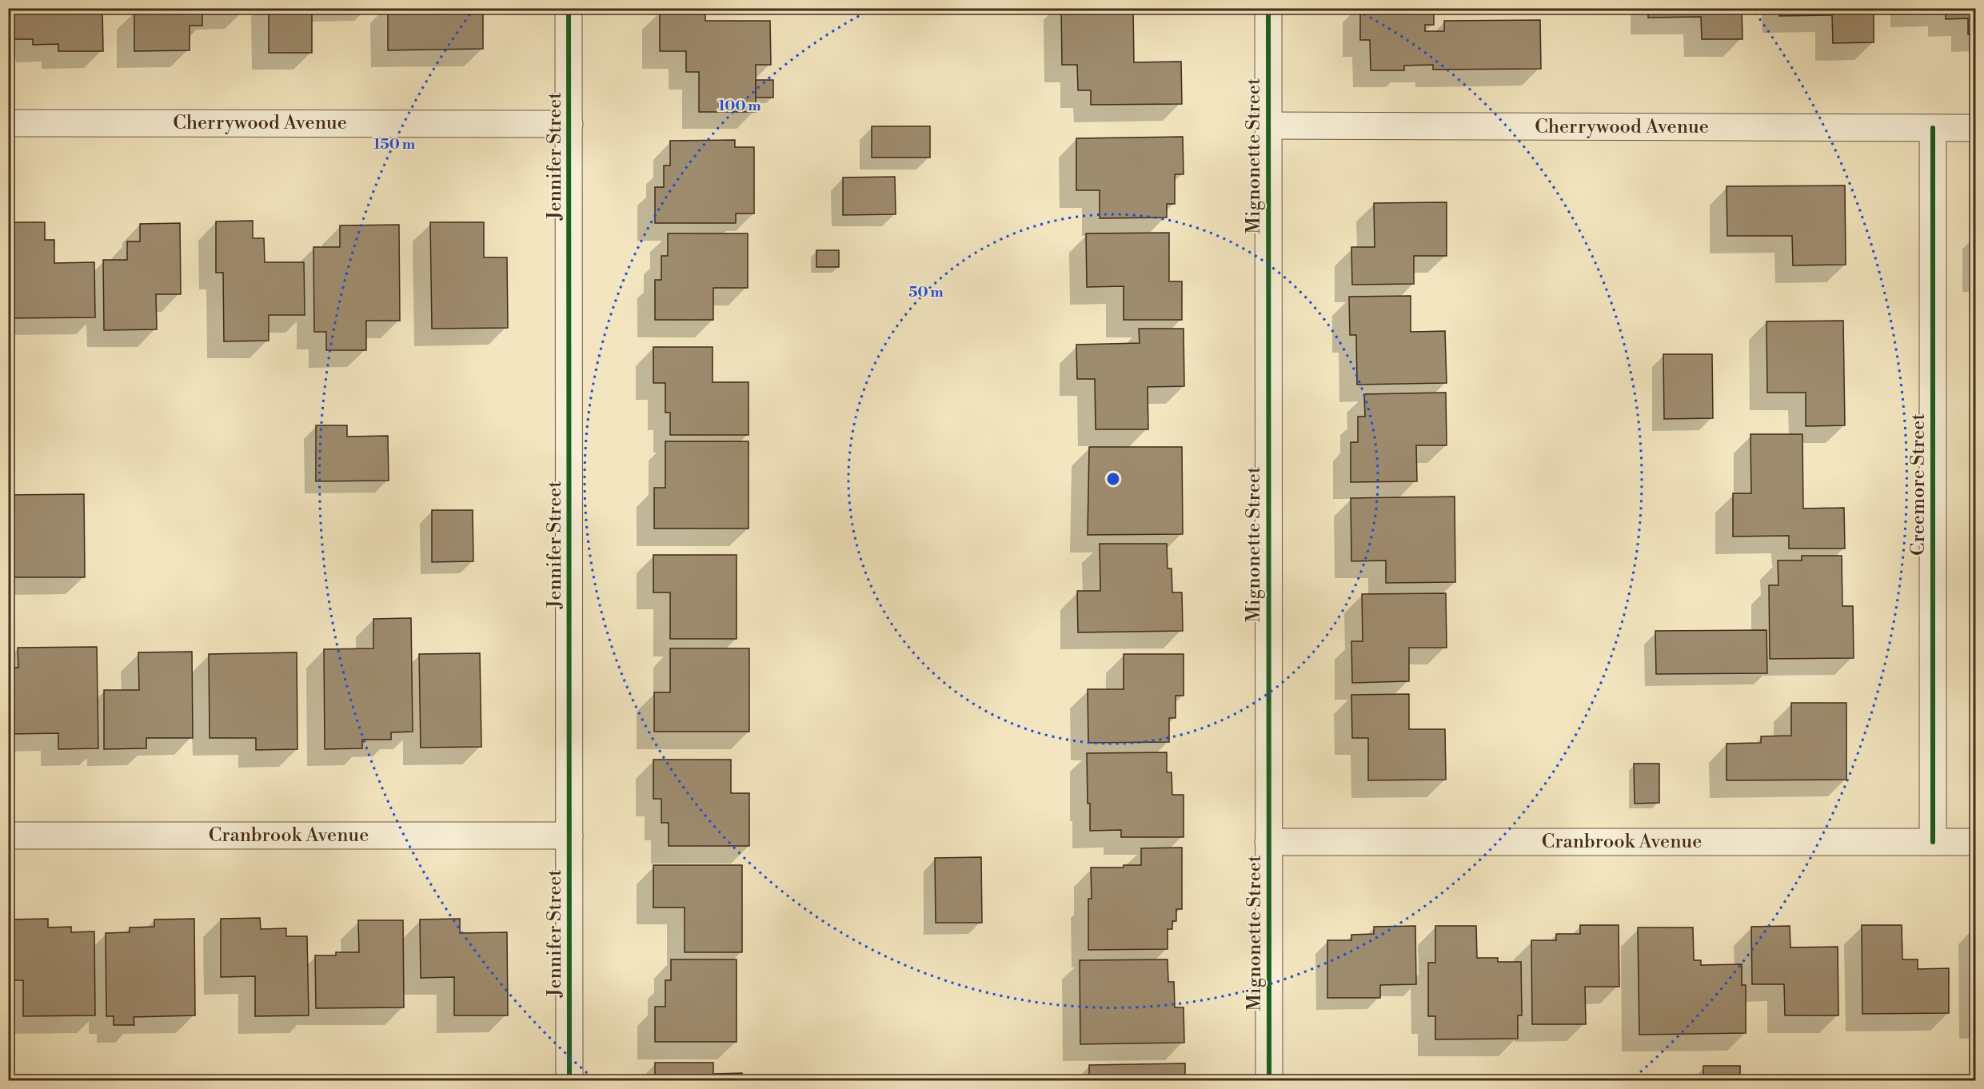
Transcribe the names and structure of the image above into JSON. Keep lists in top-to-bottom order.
{
  "streets": {
    "street": [
      "Cherrywood Avenue",
      "Jennifer Street",
      "Mignonette Street",
      "Creemore Street",
      "Cranbrook Avenue"
    ]
  },
  "crossings": [
    ["Cherrywood Avenue", "Jennifer Street"],
    ["Cherrywood Avenue", "Mignonette Street"],
    ["Cherrywood Avenue", "Creemore Street"],
    ["Jennifer Street", "Cranbrook Avenue"],
    ["Mignonette Street", "Cranbrook Avenue"],
    ["Creemore Street", "Cranbrook Avenue"]
  ],
  "rings": ["100 m", "150 m", "50 m"]
}
